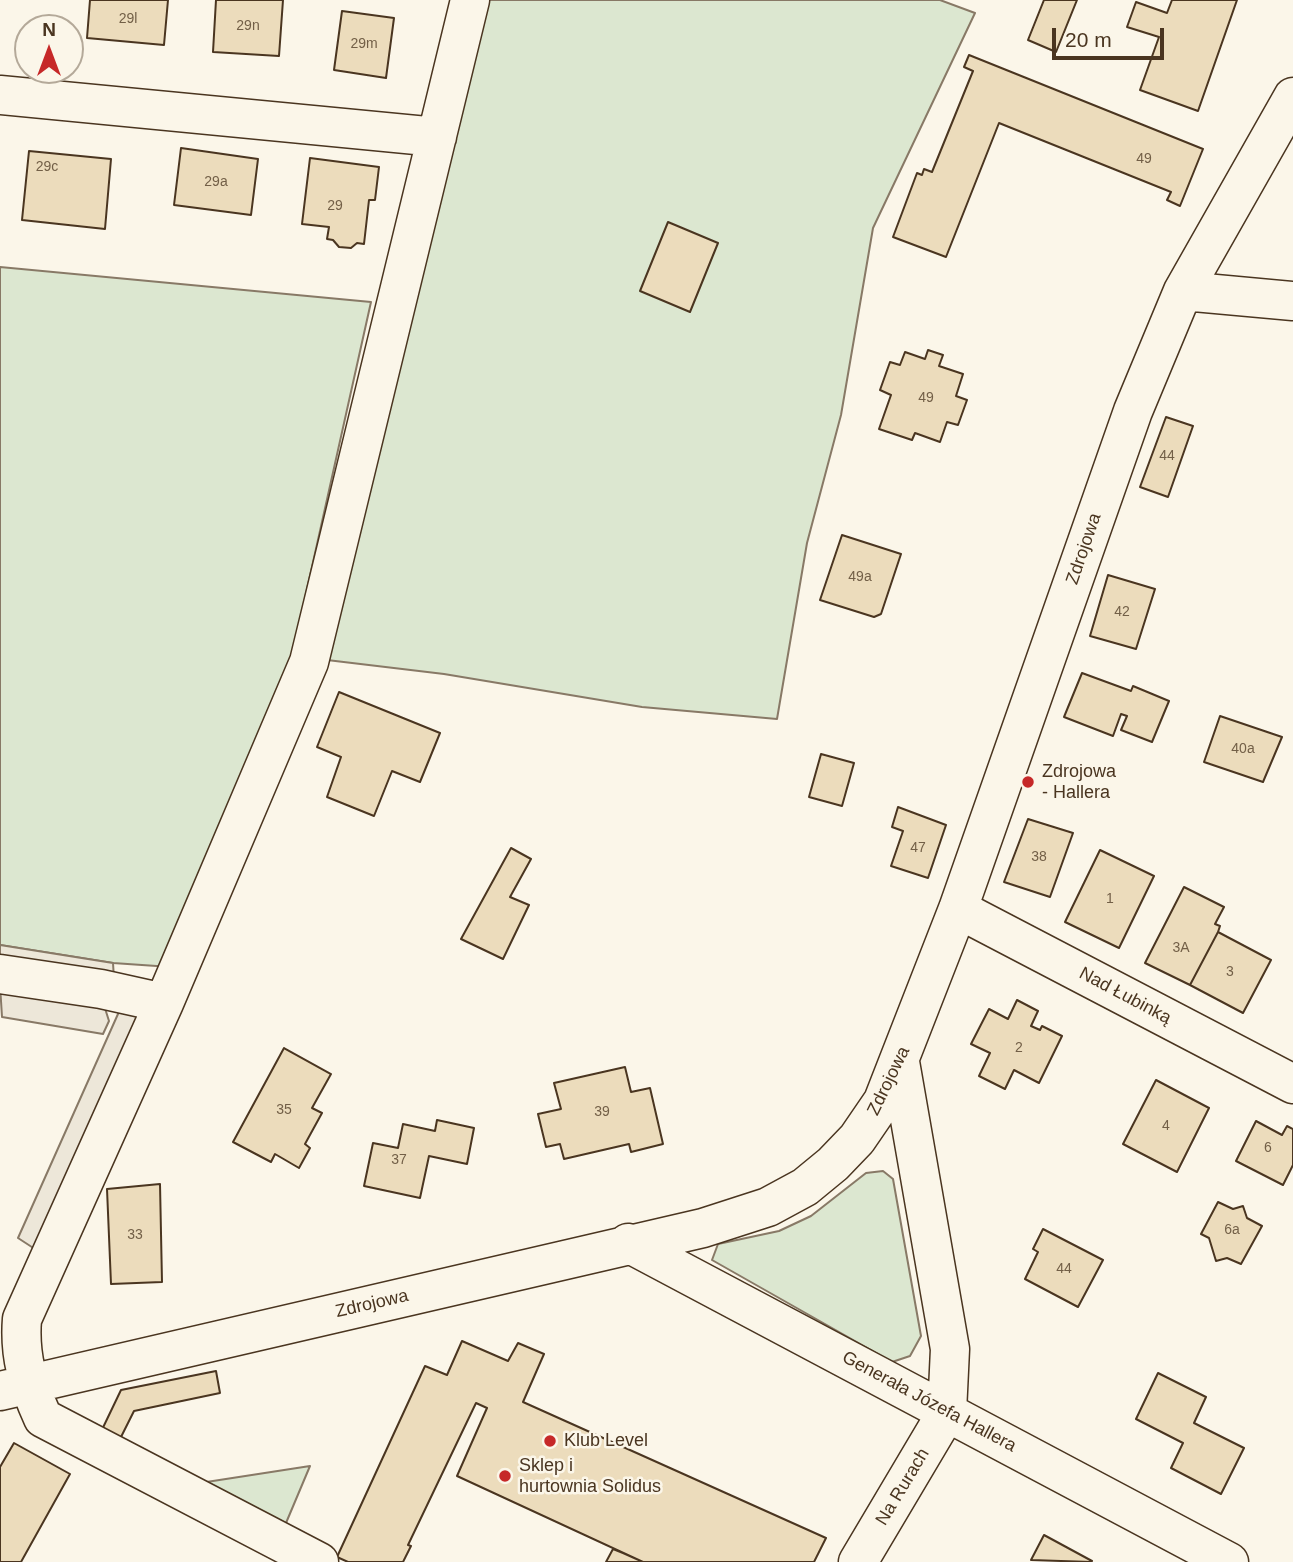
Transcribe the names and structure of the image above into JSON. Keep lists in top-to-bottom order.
{
  "streets": {
    "street": [
      "Zdrojowa",
      "Nad Łubinką",
      "Generała Józefa Hallera",
      "Na Rurach"
    ]
  },
  "crossings": [
    ["Zdrojowa", "Nad Łubinką"],
    ["Zdrojowa", "Generała Józefa Hallera"],
    ["Generała Józefa Hallera", "Na Rurach"]
  ],
  "places": ["Zdrojowa - Hallera", "Klub Level", "Sklep i hurtownia Solidus"],
  "house_numbers": [
    "29l",
    "29n",
    "29m",
    "49",
    "29c",
    "29a",
    "29",
    "49",
    "44",
    "49a",
    "42",
    "40a",
    "47",
    "38",
    "1",
    "3A",
    "3",
    "2",
    "35",
    "39",
    "4",
    "6",
    "37",
    "6a",
    "33",
    "44"
  ],
  "scale_bar": "20 m",
  "north": "top"
}
